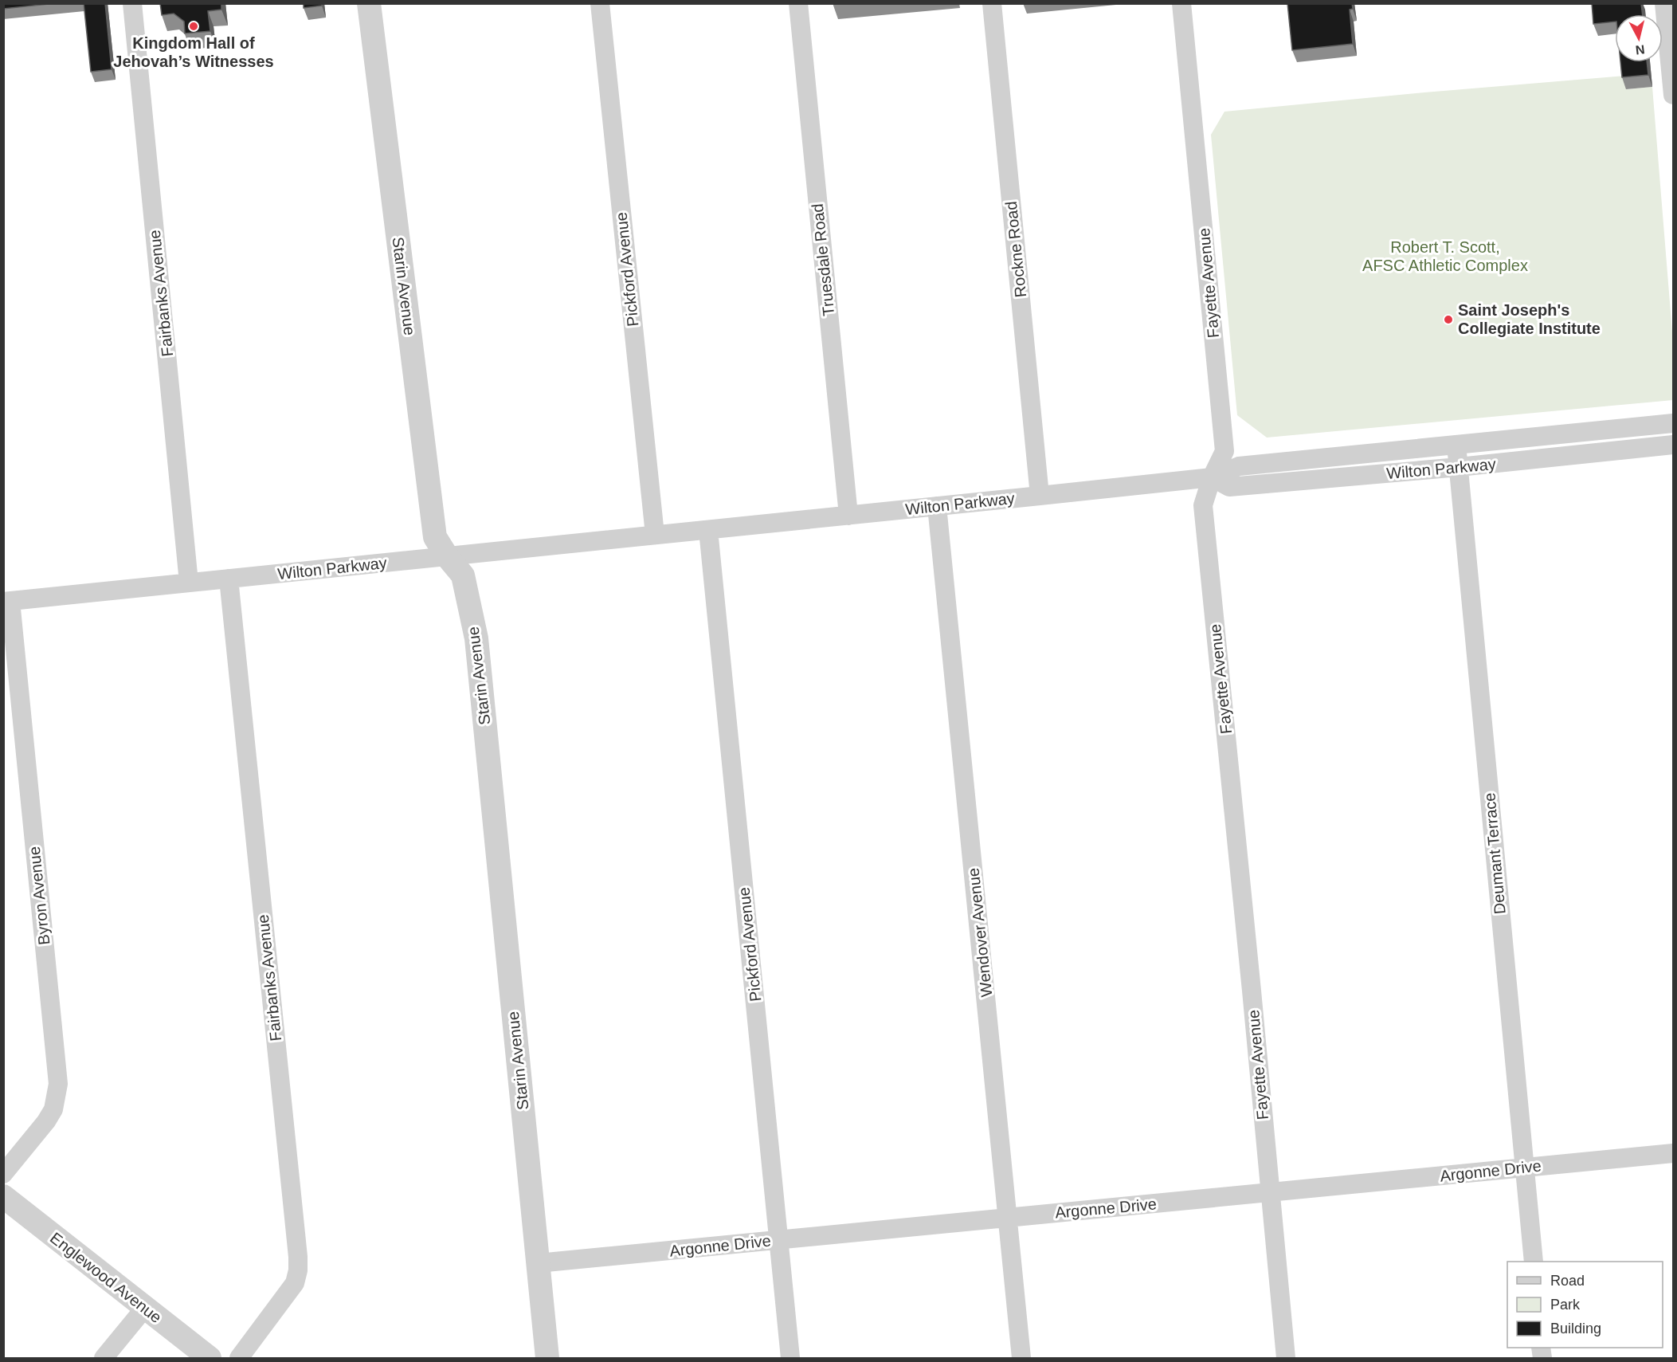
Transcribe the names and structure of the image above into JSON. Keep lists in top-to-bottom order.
{
  "streets": {
    "street": [
      "Rockne Road",
      "Truesdale Road",
      "Pickford Avenue",
      "Fayette Avenue",
      "Starin Avenue",
      "Fairbanks Avenue",
      "Wilton Parkway",
      "Deumant Terrace",
      "Byron Avenue",
      "Wendover Avenue",
      "Argonne Drive",
      "Englewood Avenue"
    ]
  },
  "crossings": [
    ["Rockne Road", "Wilton Parkway"],
    ["Truesdale Road", "Wilton Parkway"],
    ["Pickford Avenue", "Wilton Parkway"],
    ["Pickford Avenue", "Argonne Drive"],
    ["Fayette Avenue", "Wilton Parkway"],
    ["Fayette Avenue", "Argonne Drive"],
    ["Starin Avenue", "Wilton Parkway"],
    ["Starin Avenue", "Argonne Drive"],
    ["Fairbanks Avenue", "Wilton Parkway"],
    ["Wilton Parkway", "Deumant Terrace"],
    ["Wilton Parkway", "Byron Avenue"],
    ["Wilton Parkway", "Wendover Avenue"],
    ["Deumant Terrace", "Argonne Drive"],
    ["Wendover Avenue", "Argonne Drive"]
  ],
  "parks": ["Robert T. Scott, AFSC Athletic Complex"],
  "places": ["Kingdom Hall of Jehovah’s Witnesses", "Saint Joseph's Collegiate Institute"],
  "legend": ["Road", "Park", "Building"],
  "north": "bottom"
}
